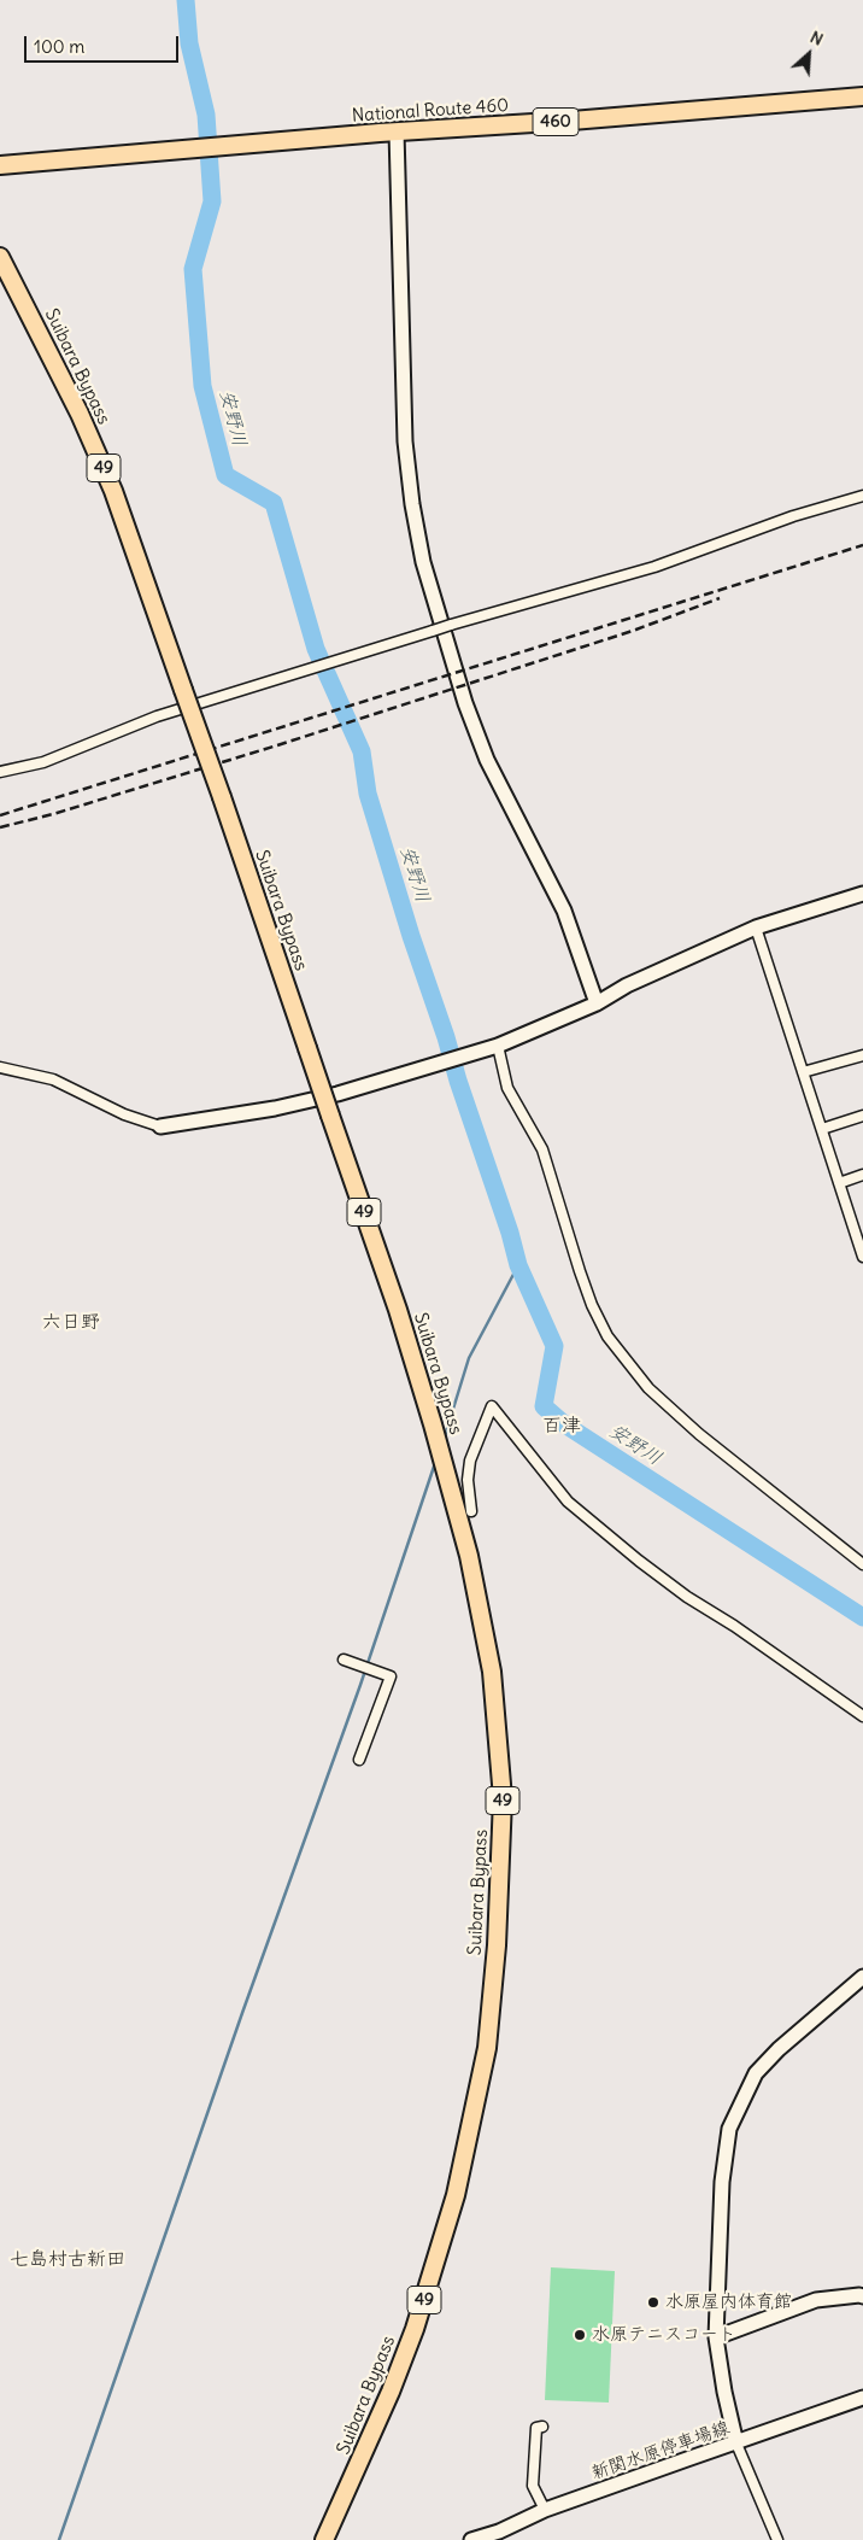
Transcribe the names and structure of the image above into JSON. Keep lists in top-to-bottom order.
{
  "streets": {
    "highway": [
      "National Route 460",
      "460",
      "Suibara Bypass",
      "49"
    ],
    "street": ["新関水原停車場線"]
  },
  "districts": ["六日野", "百津", "七島村古新田"],
  "water": ["安野川"],
  "places": ["水原屋内体育館", "水原テニスコート"],
  "scale_bar": "100 m",
  "north": "top right"
}
